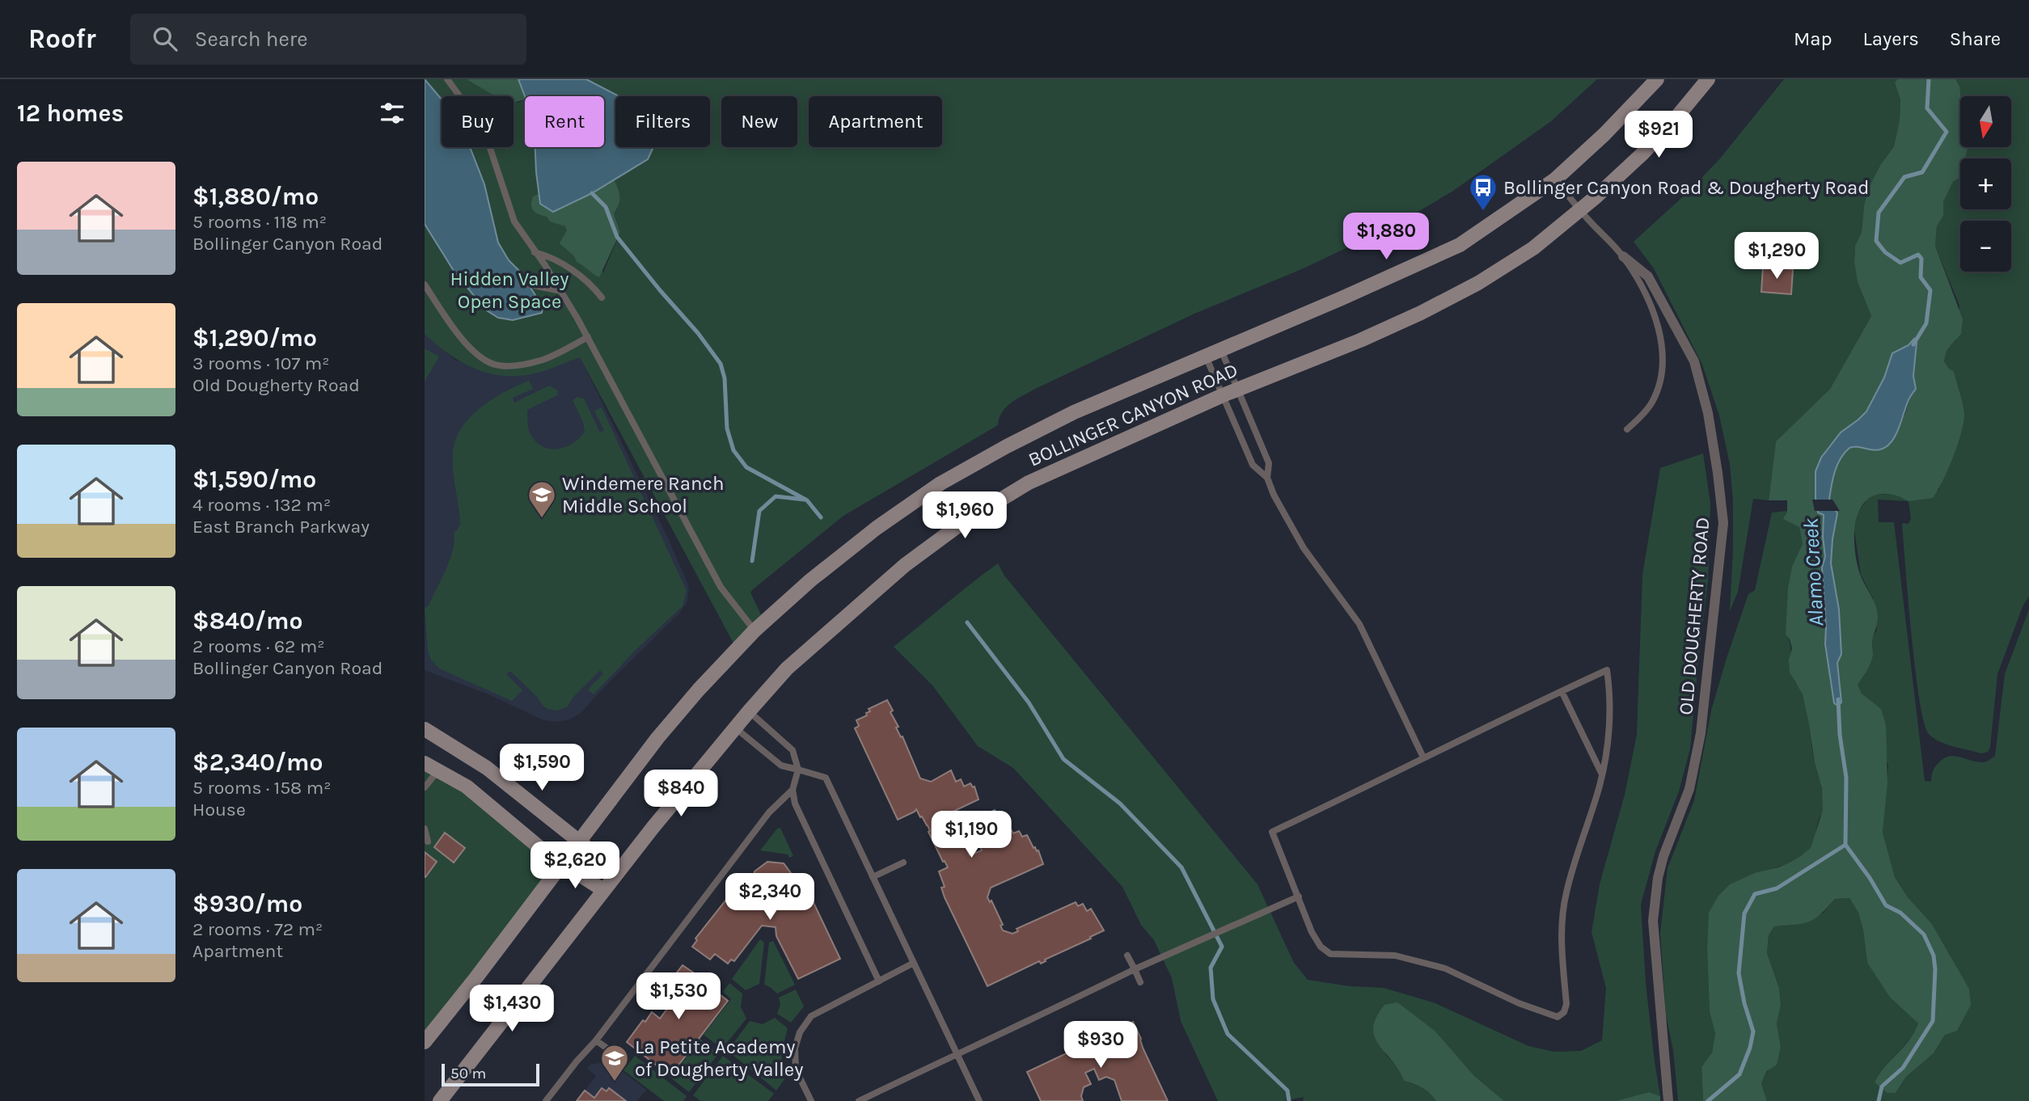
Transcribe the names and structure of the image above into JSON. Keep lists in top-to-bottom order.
{
  "streets": {
    "main road": ["BOLLINGER CANYON ROAD"],
    "street": ["OLD DOUGHERTY ROAD"]
  },
  "crossings": [
    ["BOLLINGER CANYON ROAD", "OLD DOUGHERTY ROAD"]
  ],
  "water": ["Alamo Creek"],
  "parks": ["Hidden Valley Open Space"],
  "places": {
    "bus stop": ["Bollinger Canyon Road & Dougherty Road"],
    "school or university": ["Windemere Ranch Middle School", "La Petite Academy of Dougherty Valley"]
  },
  "scale_bar": "50 m",
  "north": "bottom",
  "page": {
    "header": "Roofr",
    "search": "Search here",
    "nav": ["Map", "Layers", "Share"],
    "heading": "12 homes",
    "map_buttons": ["+", "−"],
    "chip": [
      "Buy",
      "Rent",
      "Filters",
      "New",
      "Apartment"
    ],
    "price": [
      "$921",
      "$1,880",
      "$1,290",
      "$1,960",
      "$1,590",
      "$840",
      "$1,190",
      "$2,620",
      "$2,340",
      "$1,530",
      "$1,430",
      "$930"
    ],
    "list": [
      {
        "name": "$1,880/mo",
        "note": "5 rooms · 118 m² · Bollinger Canyon Road"
      },
      {
        "name": "$1,290/mo",
        "note": "3 rooms · 107 m² · Old Dougherty Road"
      },
      {
        "name": "$1,590/mo",
        "note": "4 rooms · 132 m² · East Branch Parkway"
      },
      {
        "name": "$840/mo",
        "note": "2 rooms · 62 m² · Bollinger Canyon Road"
      },
      {
        "name": "$2,340/mo",
        "note": "5 rooms · 158 m² · House"
      },
      {
        "name": "$930/mo",
        "note": "2 rooms · 72 m² · Apartment"
      }
    ],
    "scale": "50 m"
  }
}
